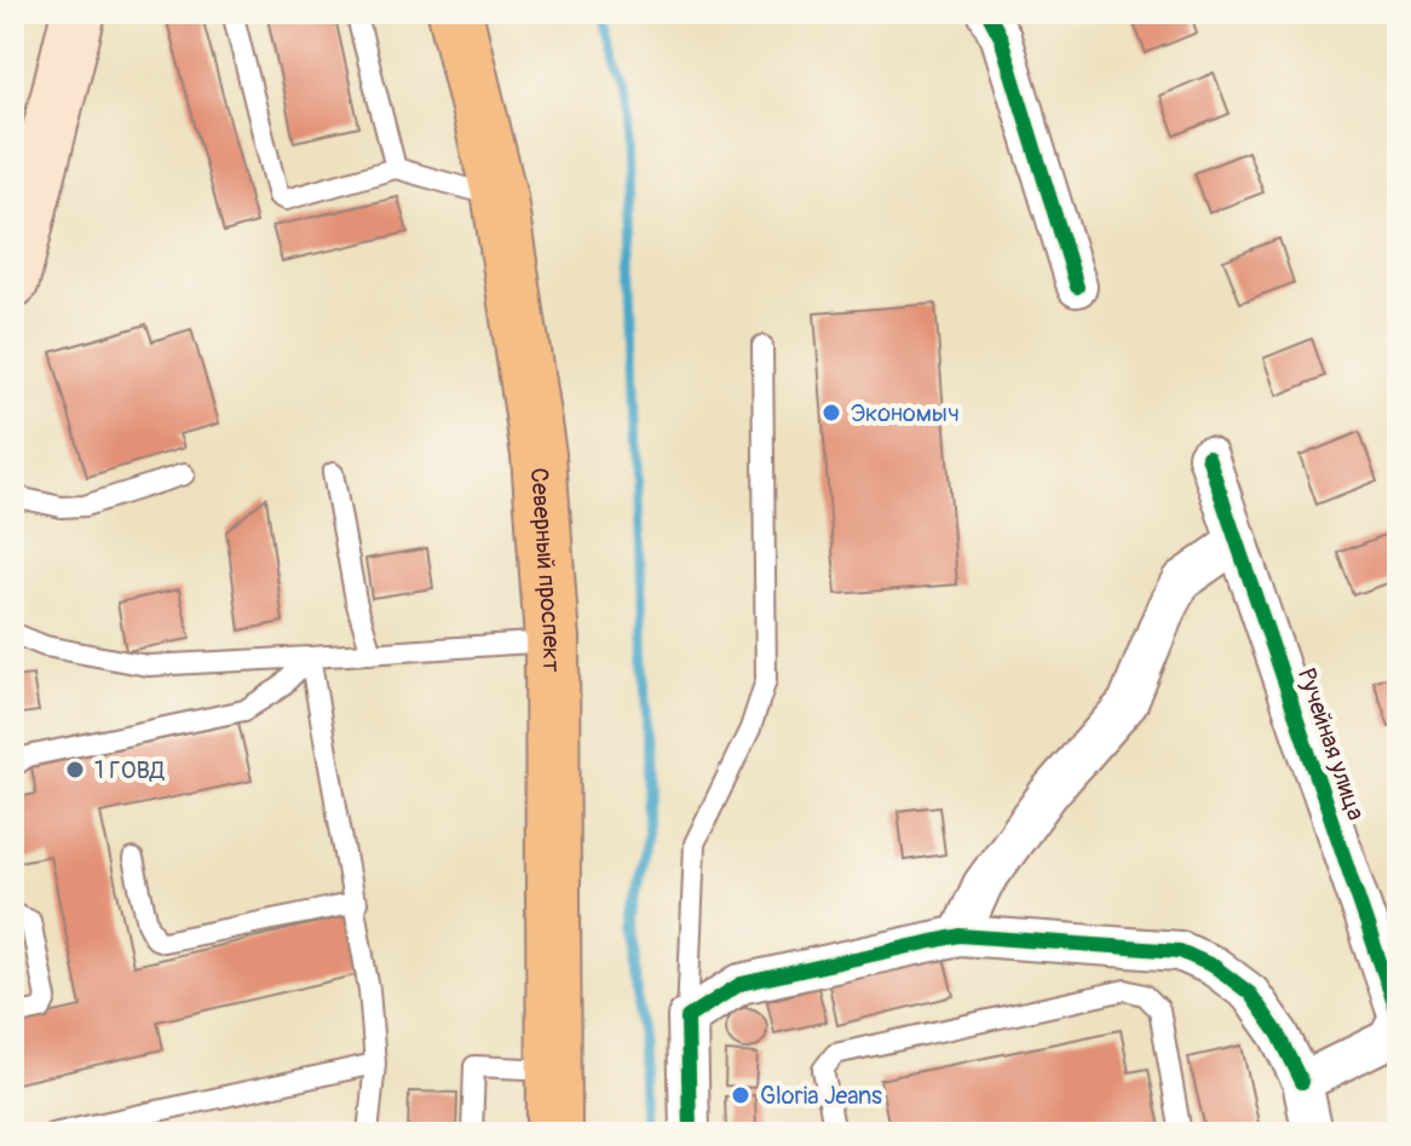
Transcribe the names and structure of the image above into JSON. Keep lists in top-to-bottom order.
{
  "streets": {
    "main road": ["Северный проспект"],
    "street": ["Ручейная улица"]
  },
  "places": ["Экономыч", "1 ГОВД", "Gloria Jeans"]
}
